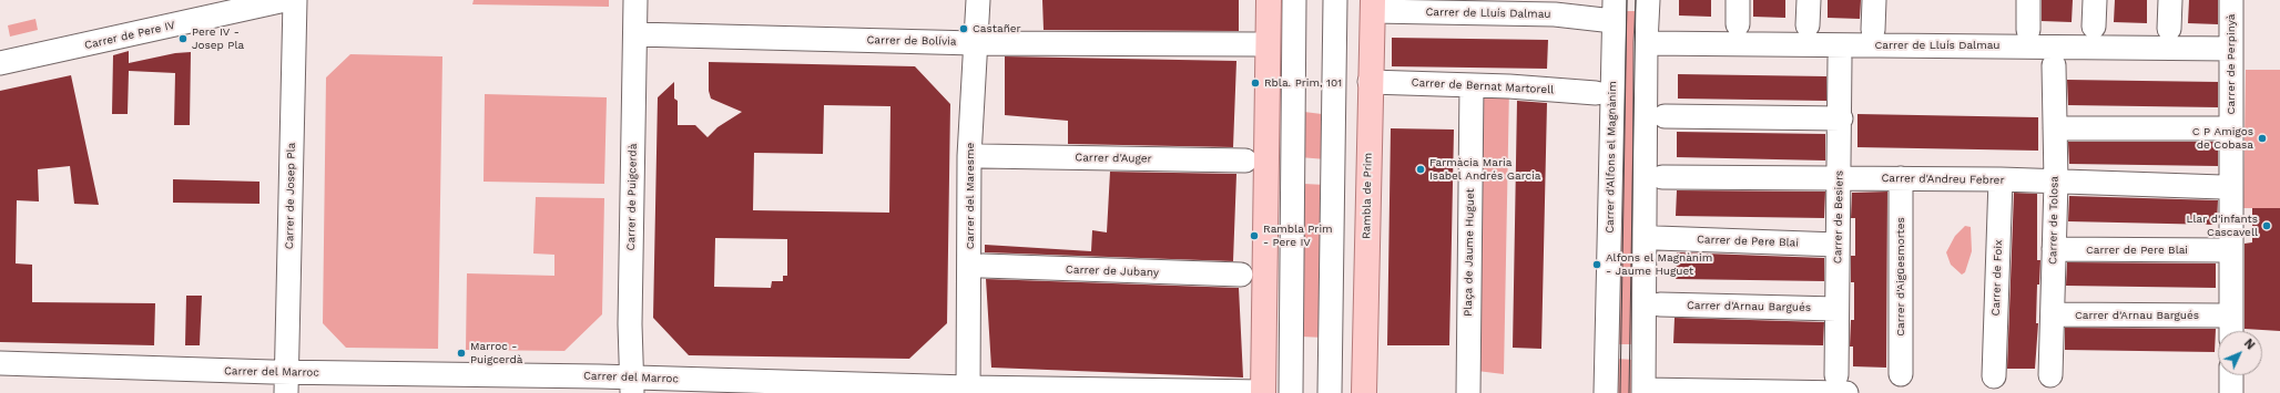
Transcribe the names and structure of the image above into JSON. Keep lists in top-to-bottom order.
{
  "streets": {
    "main road": ["Rambla de Prim"],
    "street": [
      "Carrer de Lluís Dalmau",
      "Carrer de Pere IV",
      "Carrer de Bolívia",
      "Carrer de Perpinyà",
      "Carrer de Bernat Martorell",
      "Carrer d'Alfons el Magnànim",
      "Carrer d'Auger",
      "Carrer d'Andreu Febrer",
      "Carrer de Josep Pla",
      "Carrer del Maresme",
      "Carrer de Puigcerdà",
      "Carrer de Besiers",
      "Carrer de Tolosa",
      "Carrer de Pere Blai",
      "Plaça de Jaume Huguet",
      "Carrer de Jubany",
      "Carrer d'Aigüesmortes",
      "Carrer de Foix",
      "Carrer d'Arnau Bargués",
      "Carrer del Marroc"
    ]
  },
  "crossings": [
    ["Carrer de Lluís Dalmau", "Carrer de Perpinyà"],
    ["Carrer de Lluís Dalmau", "Rambla de Prim"],
    ["Carrer de Bolívia", "Carrer del Maresme"],
    ["Carrer de Bolívia", "Carrer de Puigcerdà"],
    ["Carrer de Bernat Martorell", "Rambla de Prim"],
    ["Carrer de Bernat Martorell", "Plaça de Jaume Huguet"],
    ["Carrer d'Andreu Febrer", "Carrer de Besiers"],
    ["Carrer d'Andreu Febrer", "Carrer de Tolosa"],
    ["Carrer d'Andreu Febrer", "Carrer d'Aigüesmortes"],
    ["Carrer d'Andreu Febrer", "Carrer de Foix"],
    ["Carrer de Josep Pla", "Carrer del Marroc"],
    ["Carrer del Maresme", "Carrer del Marroc"],
    ["Carrer de Puigcerdà", "Carrer del Marroc"],
    ["Carrer de Besiers", "Carrer de Pere Blai"],
    ["Carrer de Besiers", "Carrer d'Arnau Bargués"],
    ["Carrer de Tolosa", "Carrer de Pere Blai"],
    ["Carrer de Tolosa", "Carrer d'Arnau Bargués"]
  ],
  "places": [
    "Castañer",
    "Pere IV - Josep Pla",
    "Rbla. Prim, 101",
    "C P Amigos de Cobasa",
    "Farmàcia Maria Isabel Andrés Garcia",
    "Llar d'infants Cascavell",
    "Rambla Prim - Pere IV",
    "Alfons el Magnànim - Jaume Huguet",
    "Marroc - Puigcerdà"
  ],
  "north": "top right"
}
